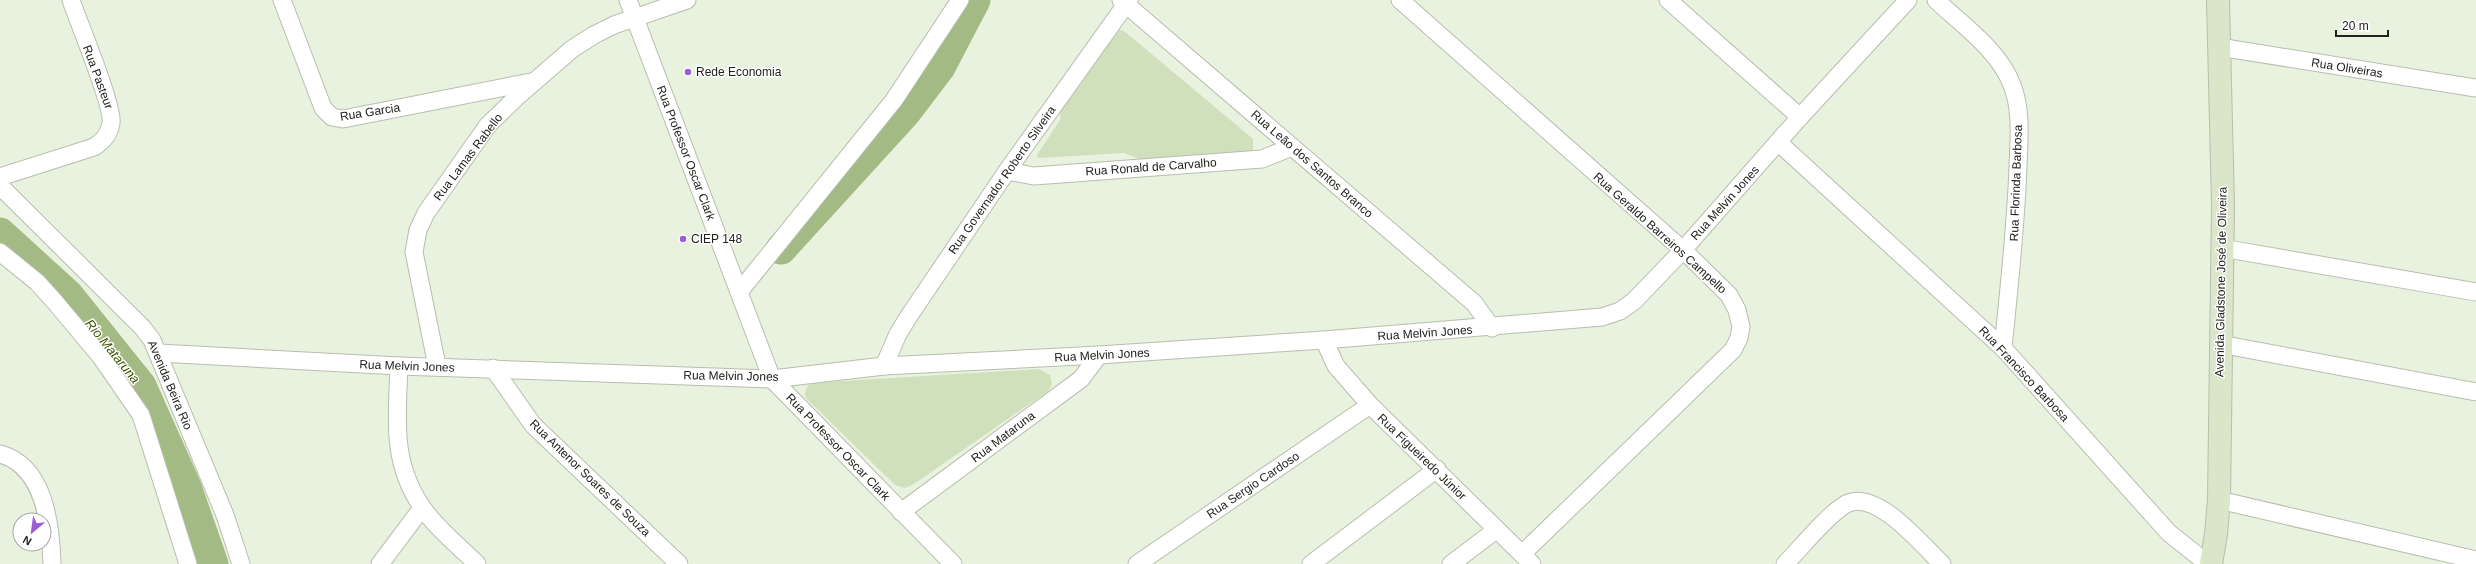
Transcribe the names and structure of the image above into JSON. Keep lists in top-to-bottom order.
{
  "streets": {
    "main road": ["Avenida Gladstone José de Oliveira"],
    "street": [
      "Rua Oliveiras",
      "Rua Pasteur",
      "Rua Garcia",
      "Rua Professor Oscar Clark",
      "Rua Lamas Rabello",
      "Rua Leão dos Santos Branco",
      "Rua Ronald de Carvalho",
      "Rua Governador Roberto Silveira",
      "Rua Florinda Barbosa",
      "Rua Melvin Jones",
      "Rua Geraldo Barreiros Campello",
      "Rua Francisco Barbosa",
      "Avenida Beira Rio",
      "Rua Mataruna",
      "Rua Figueiredo Júnior",
      "Rua Antenor Soares de Souza",
      "Rua Sergio Cardoso"
    ]
  },
  "crossings": [
    ["Rua Oliveiras", "Avenida Gladstone José de Oliveira"],
    ["Rua Garcia", "Rua Lamas Rabello"],
    ["Rua Professor Oscar Clark", "Rua Lamas Rabello"],
    ["Rua Professor Oscar Clark", "Rua Melvin Jones"],
    ["Rua Professor Oscar Clark", "Rua Mataruna"],
    ["Rua Lamas Rabello", "Rua Melvin Jones"],
    ["Rua Leão dos Santos Branco", "Rua Ronald de Carvalho"],
    ["Rua Leão dos Santos Branco", "Rua Governador Roberto Silveira"],
    ["Rua Leão dos Santos Branco", "Rua Melvin Jones"],
    ["Rua Ronald de Carvalho", "Rua Governador Roberto Silveira"],
    ["Rua Governador Roberto Silveira", "Rua Melvin Jones"],
    ["Rua Florinda Barbosa", "Rua Francisco Barbosa"],
    ["Rua Melvin Jones", "Rua Geraldo Barreiros Campello"],
    ["Rua Melvin Jones", "Rua Francisco Barbosa"],
    ["Rua Melvin Jones", "Avenida Beira Rio"],
    ["Rua Melvin Jones", "Rua Mataruna"],
    ["Rua Melvin Jones", "Rua Figueiredo Júnior"],
    ["Rua Melvin Jones", "Rua Antenor Soares de Souza"],
    ["Rua Geraldo Barreiros Campello", "Rua Figueiredo Júnior"],
    ["Avenida Gladstone José de Oliveira", "Rua Francisco Barbosa"],
    ["Rua Figueiredo Júnior", "Rua Sergio Cardoso"]
  ],
  "water": ["Rio Mataruna"],
  "places": ["Rede Economia", "CIEP 148"],
  "scale_bar": "20 m",
  "north": "bottom left"
}
